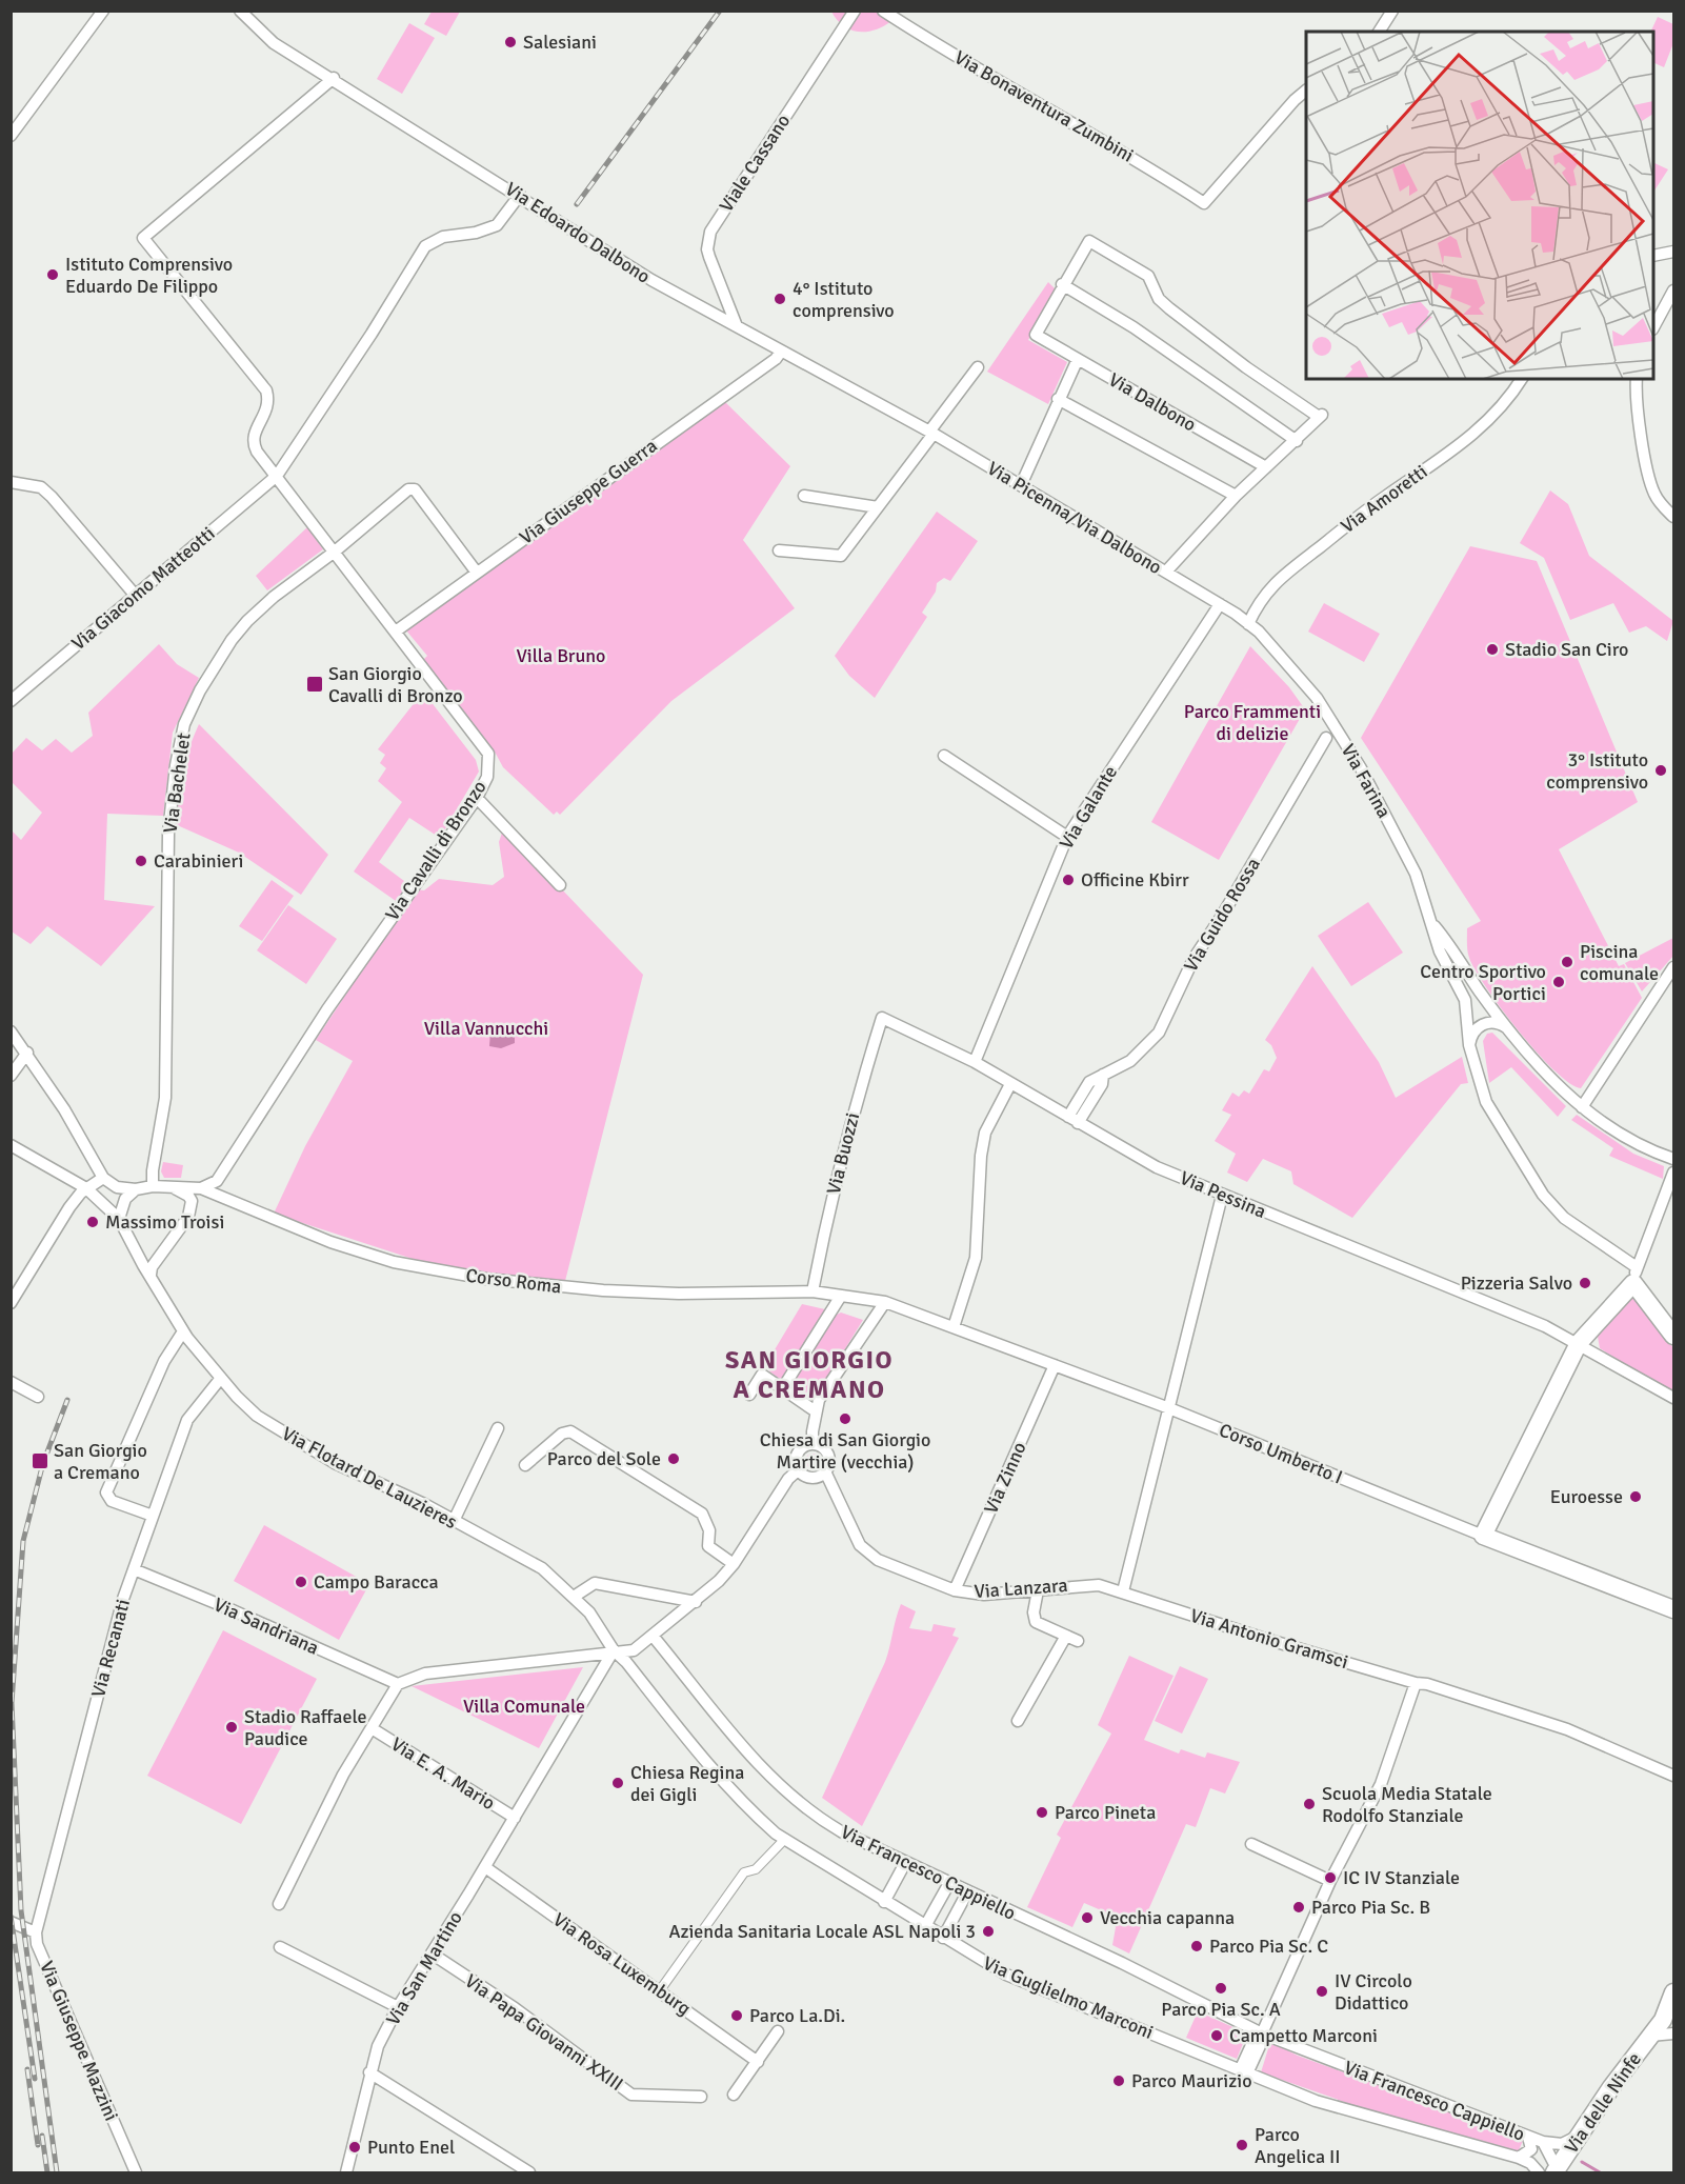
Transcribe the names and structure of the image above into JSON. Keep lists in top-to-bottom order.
{
  "streets": {
    "main road": ["Corso Umberto I", "Via delle Ninfe"],
    "street": [
      "Via Bonaventura Zumbini",
      "Viale Cassano",
      "Via Edoardo Dalbono",
      "Via Dalbono",
      "Via Giuseppe Guerra",
      "Via Amoretti",
      "Via Picenna/Via Dalbono",
      "Via Giacomo Matteotti",
      "Via Farina",
      "Via Bachelet",
      "Via Galante",
      "Via Cavalli di Bronzo",
      "Via Guido Rossa",
      "Via Buozzi",
      "Via Pessina",
      "Corso Roma",
      "Via Flotard De Lauzieres",
      "Via Zinno",
      "Via Lanzara",
      "Via Sandriana",
      "Via Antonio Gramsci",
      "Via Recanati",
      "Via E. A. Mario",
      "Via Francesco Cappiello",
      "Via Rosa Luxemburg",
      "Via San Martino",
      "Via Guglielmo Marconi",
      "Via Papa Giovanni XXIII",
      "Via Giuseppe Mazzini"
    ]
  },
  "crossings": [
    ["Viale Cassano", "Via Edoardo Dalbono"],
    ["Via Edoardo Dalbono", "Via Giuseppe Guerra"],
    ["Via Edoardo Dalbono", "Via Picenna/Via Dalbono"],
    ["Via Edoardo Dalbono", "Via Giacomo Matteotti"],
    ["Via Edoardo Dalbono", "Via Cavalli di Bronzo"],
    ["Via Giuseppe Guerra", "Via Bachelet"],
    ["Via Giuseppe Guerra", "Via Cavalli di Bronzo"],
    ["Via Amoretti", "Via Farina"],
    ["Via Picenna/Via Dalbono", "Via Farina"],
    ["Via Picenna/Via Dalbono", "Via Galante"],
    ["Via Giacomo Matteotti", "Via Cavalli di Bronzo"],
    ["Via Farina", "Via Galante"],
    ["Via Bachelet", "Via Cavalli di Bronzo"],
    ["Via Bachelet", "Via Flotard De Lauzieres"],
    ["Via Galante", "Via Pessina"],
    ["Via Cavalli di Bronzo", "Corso Roma"],
    ["Via Guido Rossa", "Via Pessina"],
    ["Via Buozzi", "Via Pessina"],
    ["Via Buozzi", "Corso Roma"],
    ["Corso Roma", "Corso Umberto I"],
    ["Corso Umberto I", "Via Zinno"],
    ["Via Flotard De Lauzieres", "Via Recanati"],
    ["Via Flotard De Lauzieres", "Via San Martino"],
    ["Via Flotard De Lauzieres", "Via Guglielmo Marconi"],
    ["Via Zinno", "Via Lanzara"],
    ["Via Lanzara", "Via Antonio Gramsci"],
    ["Via Sandriana", "Via Recanati"],
    ["Via Recanati", "Via Giuseppe Mazzini"],
    ["Via E. A. Mario", "Via San Martino"],
    ["Via Francesco Cappiello", "Via delle Ninfe"],
    ["Via Rosa Luxemburg", "Via San Martino"],
    ["Via San Martino", "Via Guglielmo Marconi"],
    ["Via San Martino", "Via Papa Giovanni XXIII"]
  ],
  "districts": ["SAN GIORGIO A CREMANO"],
  "parks": [
    "Villa Bruno",
    "Parco Frammenti di delizie",
    "Villa Vannucchi",
    "Villa Comunale"
  ],
  "places": {
    "other": [
      "Salesiani",
      "Istituto Comprensivo Eduardo De Filippo",
      "4° Istituto comprensivo",
      "Stadio San Ciro",
      "3° Istituto comprensivo",
      "Carabinieri",
      "Officine Kbirr",
      "Piscina comunale",
      "Centro Sportivo Portici",
      "Massimo Troisi",
      "Pizzeria Salvo",
      "Chiesa di San Giorgio Martire (vecchia)",
      "Parco del Sole",
      "Euroesse",
      "Campo Baracca",
      "Stadio Raffaele Paudice",
      "Chiesa Regina dei Gigli",
      "Scuola Media Statale Rodolfo Stanziale",
      "Parco Pineta",
      "IC IV Stanziale",
      "Parco Pia Sc. B",
      "Vecchia capanna",
      "Azienda Sanitaria Locale ASL Napoli 3",
      "Parco Pia Sc. C",
      "Parco Pia Sc. A",
      "IV Circolo Didattico",
      "Parco La.Di.",
      "Campetto Marconi",
      "Parco Maurizio",
      "Parco Angelica II",
      "Punto Enel"
    ],
    "transit": ["San Giorgio Cavalli di Bronzo", "San Giorgio a Cremano"]
  }
}
